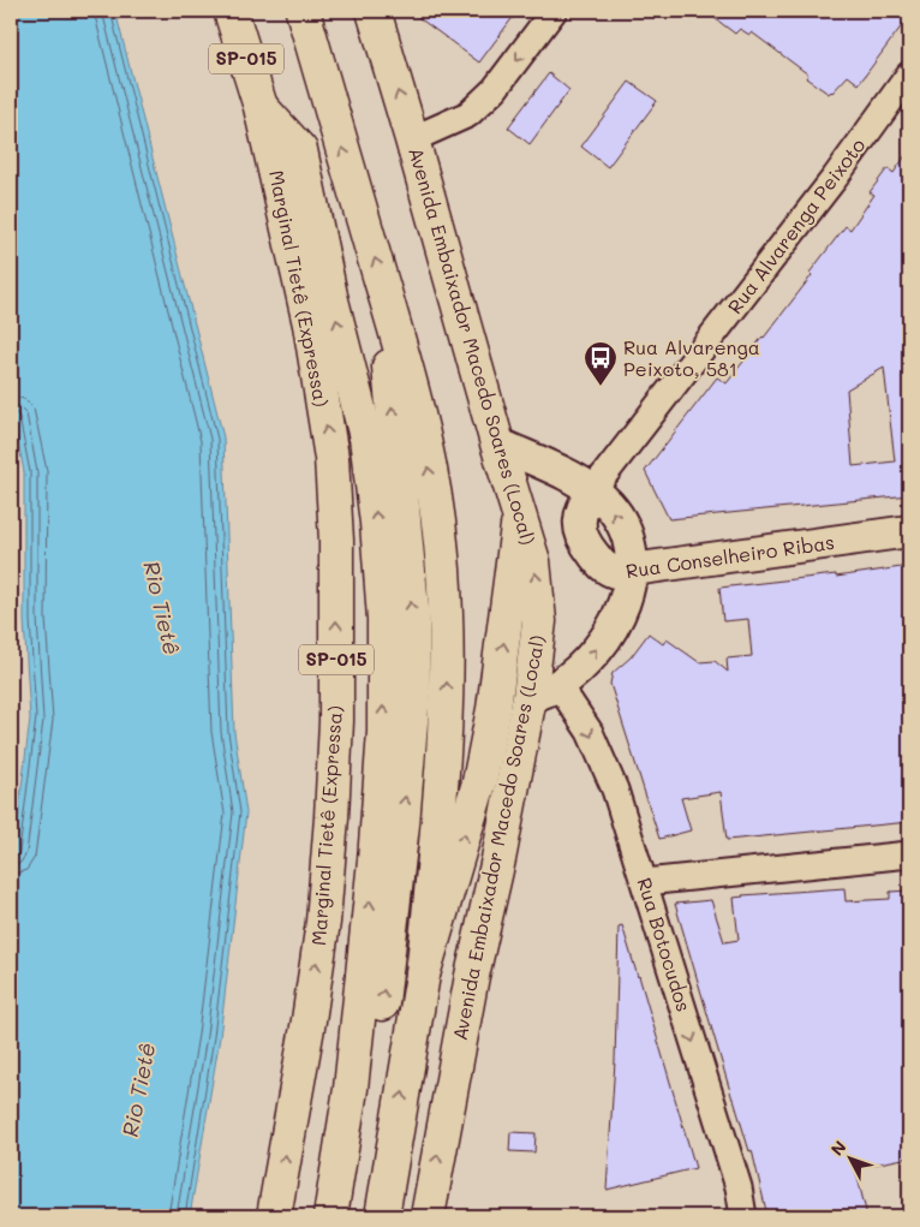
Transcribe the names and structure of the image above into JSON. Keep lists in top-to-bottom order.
{
  "streets": {
    "highway": ["SP-015", "Marginal Tietê (Expressa)", "Avenida Embaixador Macedo Soares (Local)"],
    "street": ["Rua Alvarenga Peixoto", "Rua Conselheiro Ribas", "Rua Botocudos"]
  },
  "crossings": [
    ["Rua Alvarenga Peixoto", "Rua Conselheiro Ribas"],
    ["Avenida Embaixador Macedo Soares (Local)", "Rua Botocudos"]
  ],
  "one_way": ["Rua Botocudos"],
  "water": ["Rio Tietê"],
  "places": {
    "bus stop": ["Rua Alvarenga Peixoto, 581"]
  },
  "north": "top left"
}
